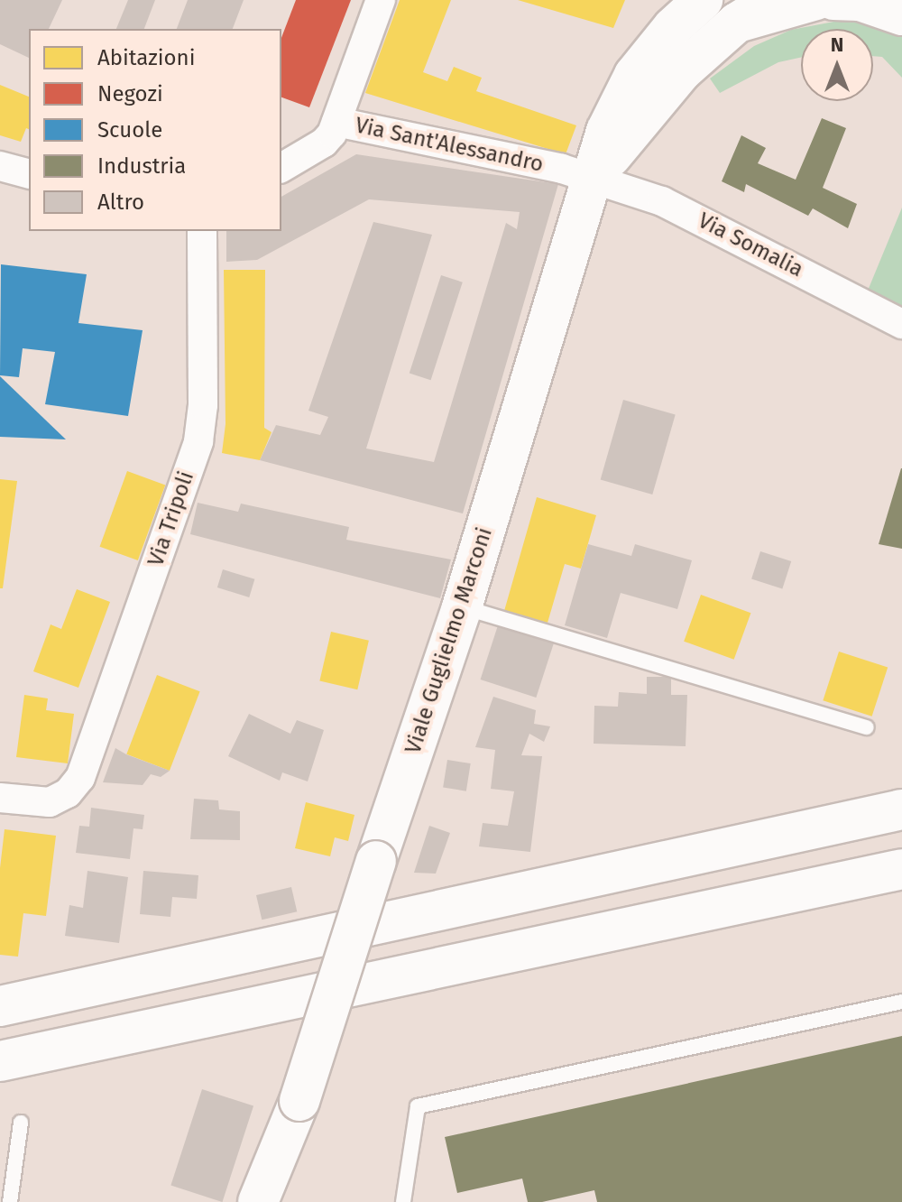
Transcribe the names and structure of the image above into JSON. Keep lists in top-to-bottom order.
{
  "streets": {
    "main road": ["Viale Guglielmo Marconi"],
    "street": ["Via Sant'Alessandro", "Via Somalia", "Via Tripoli"]
  },
  "crossings": [
    ["Via Sant'Alessandro", "Via Somalia"],
    ["Via Sant'Alessandro", "Viale Guglielmo Marconi"],
    ["Via Somalia", "Viale Guglielmo Marconi"]
  ],
  "legend": [
    "Abitazioni",
    "Negozi",
    "Scuole",
    "Industria",
    "Altro"
  ],
  "north": "top"
}
